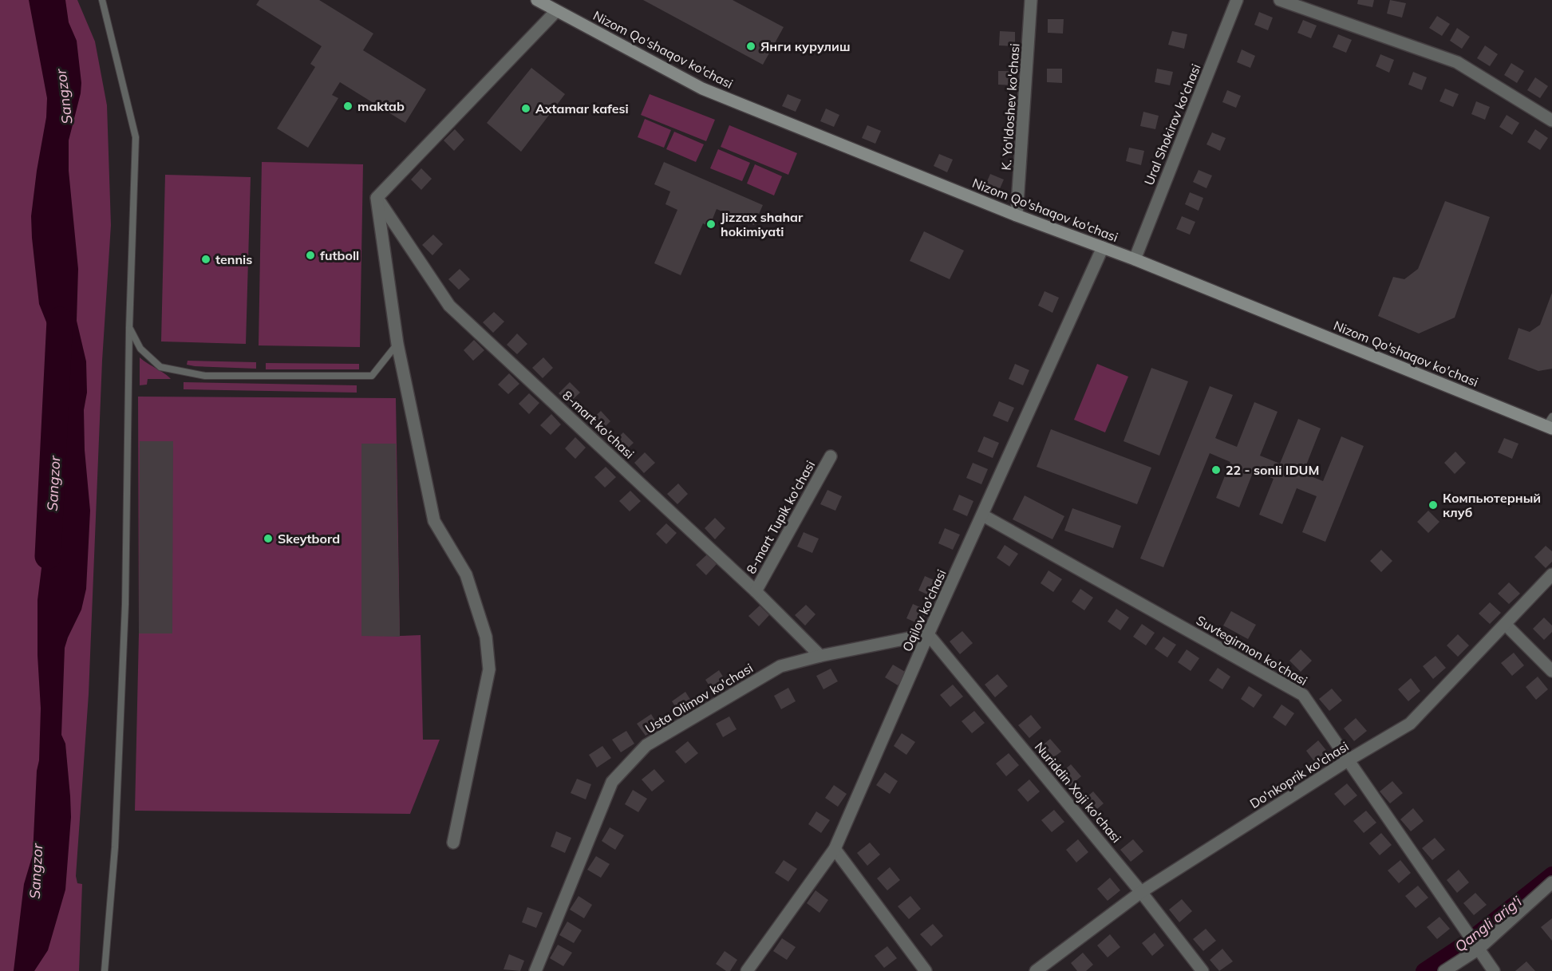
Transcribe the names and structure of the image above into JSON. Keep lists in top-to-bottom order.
{
  "streets": {
    "main road": ["Nizom Qo'shaqov ko'chasi"],
    "street": [
      "K. Yo'ldoshev ko'chasi",
      "Ural Shokirov ko'chasi",
      "8-mart ko'chasi",
      "8-mart Tupik ko'chasi",
      "Oqilov ko'chasi",
      "Suvtegirmon ko'chasi",
      "Usta Olimov ko'chasi",
      "Do'nkoprik ko'chasi",
      "Nuriddin Xoji ko'chasi"
    ]
  },
  "crossings": [
    ["Nizom Qo'shaqov ko'chasi", "K. Yo'ldoshev ko'chasi"],
    ["Nizom Qo'shaqov ko'chasi", "Ural Shokirov ko'chasi"],
    ["Nizom Qo'shaqov ko'chasi", "Oqilov ko'chasi"],
    ["8-mart ko'chasi", "8-mart Tupik ko'chasi"],
    ["8-mart ko'chasi", "Usta Olimov ko'chasi"],
    ["Oqilov ko'chasi", "Suvtegirmon ko'chasi"],
    ["Oqilov ko'chasi", "Usta Olimov ko'chasi"],
    ["Oqilov ko'chasi", "Nuriddin Xoji ko'chasi"],
    ["Suvtegirmon ko'chasi", "Do'nkoprik ko'chasi"],
    ["Usta Olimov ko'chasi", "Nuriddin Xoji ko'chasi"],
    ["Do'nkoprik ko'chasi", "Nuriddin Xoji ko'chasi"]
  ],
  "water": ["Sangzor", "Qangli arig'i"],
  "places": [
    "Янги курулиш",
    "maktab",
    "Axtamar kafesi",
    "Jizzax shahar hokimiyati",
    "futboll",
    "tennis",
    "22 - sonli IDUM",
    "Компьютерный клуб",
    "Skeytbord"
  ]
}
